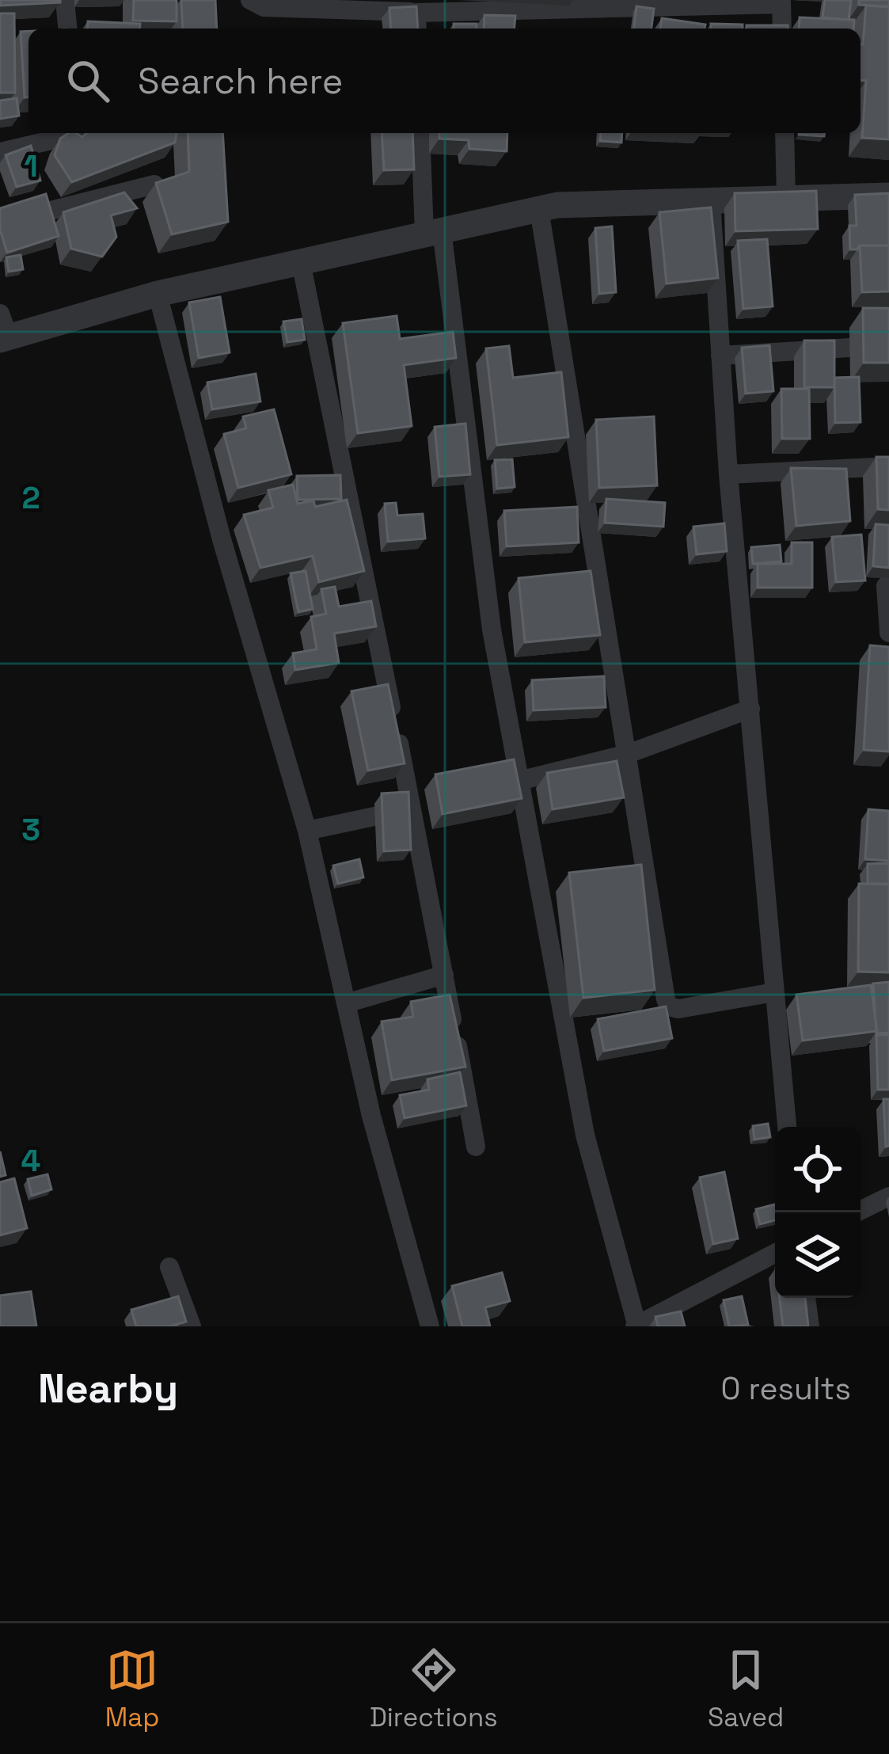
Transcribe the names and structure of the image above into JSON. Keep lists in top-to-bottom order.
{
  "page": {
    "search": "Search here",
    "heading": ["Nearby", "0 results"],
    "nav": ["Map", "Directions", "Saved"]
  },
  "grid": {
    "rows": [
      "1",
      "2",
      "3",
      "4"
    ]
  }
}
